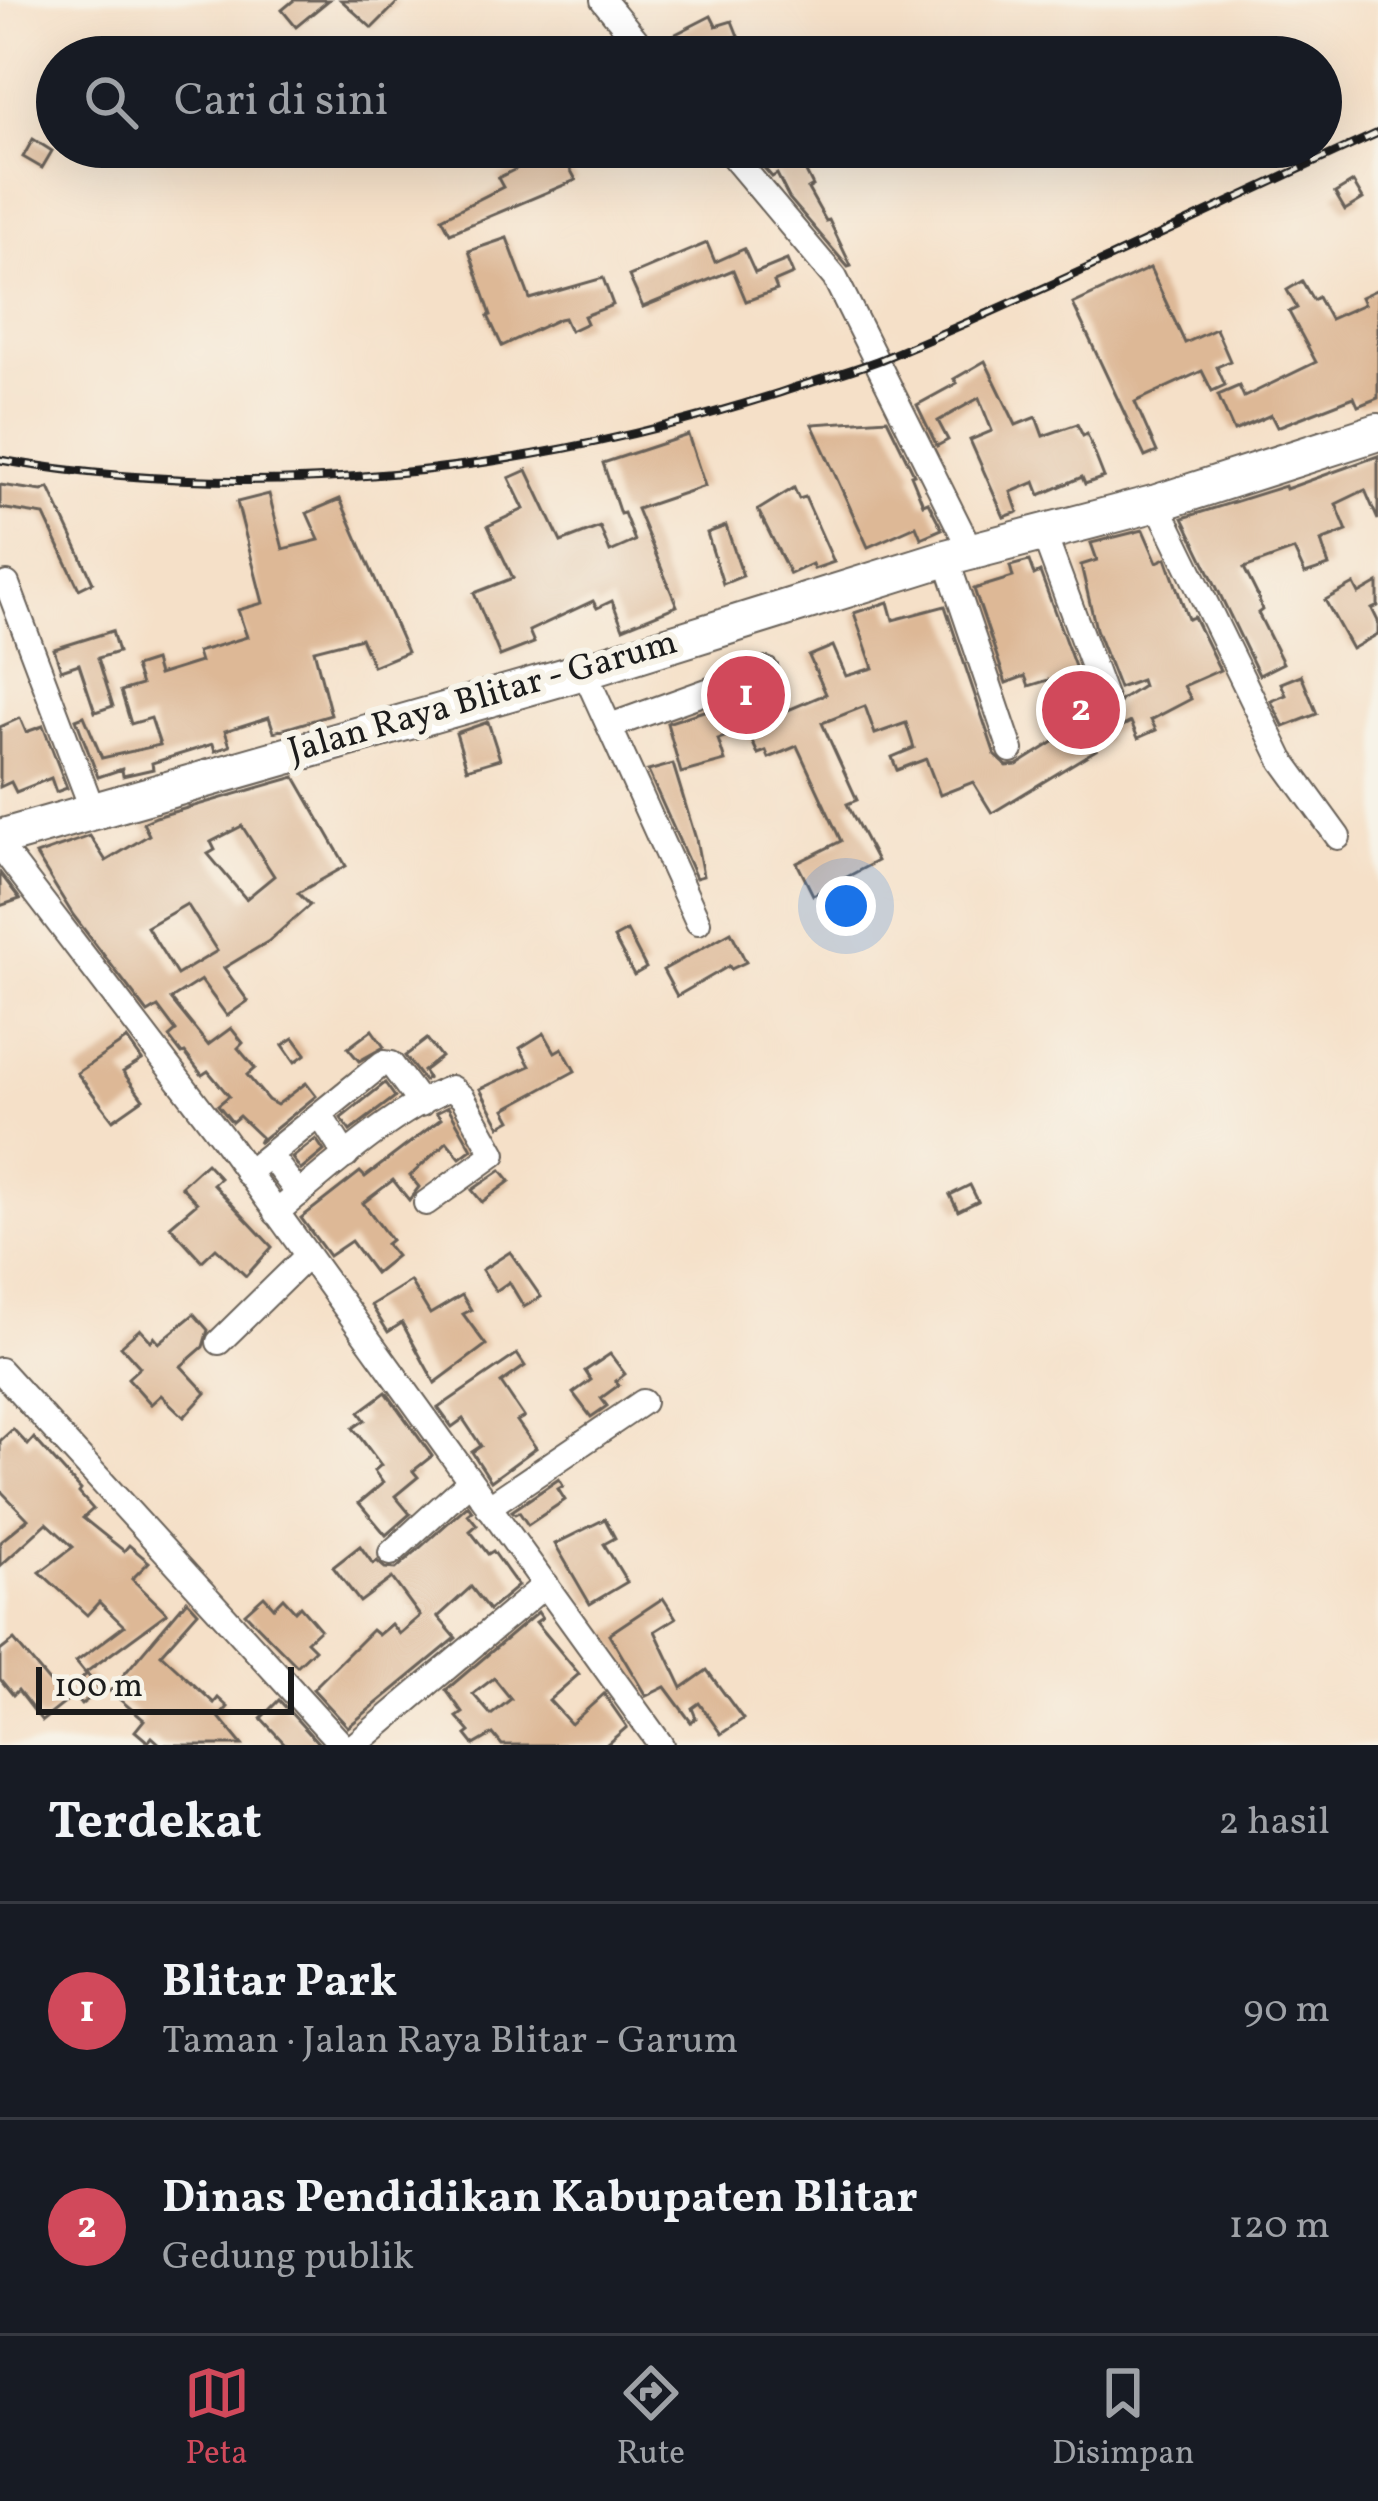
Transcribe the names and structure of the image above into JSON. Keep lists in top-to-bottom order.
{
  "streets": {
    "highway": ["Jalan Raya Blitar - Garum"]
  },
  "scale_bar": "100 m",
  "page": {
    "search": "Cari di sini",
    "pins": ["1", "2"],
    "scale": "100 m",
    "heading": ["Terdekat", "2 hasil"],
    "list": [
      {
        "mark": "1",
        "name": "Blitar Park",
        "note": "Taman · Jalan Raya Blitar - Garum",
        "value": "90 m"
      },
      {
        "mark": "2",
        "name": "Dinas Pendidikan Kabupaten Blitar",
        "note": "Gedung publik",
        "value": "120 m"
      }
    ],
    "nav": ["Peta", "Rute", "Disimpan"]
  }
}
